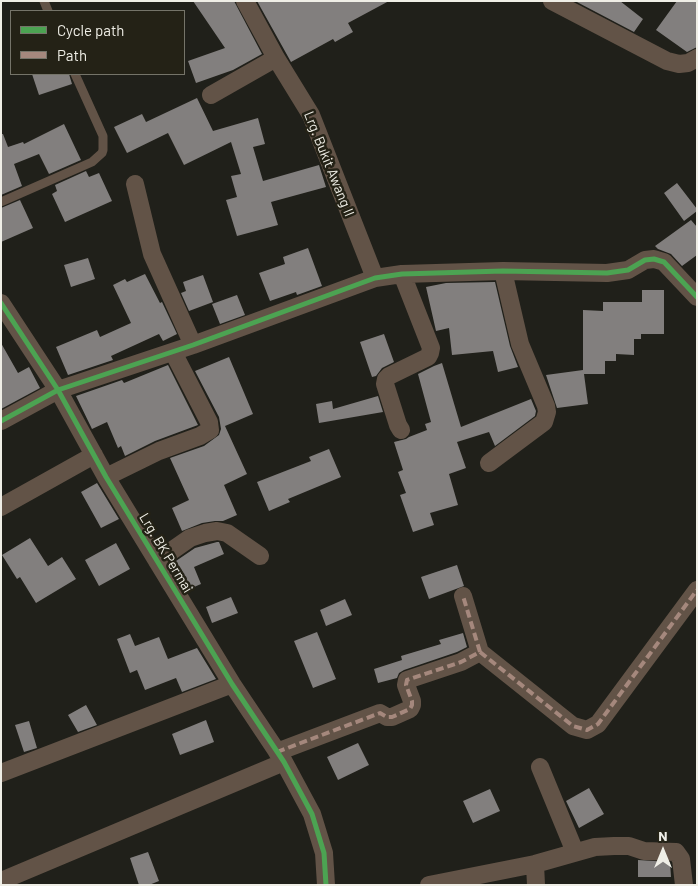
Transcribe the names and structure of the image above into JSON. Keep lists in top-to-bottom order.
{
  "streets": {
    "street": ["Lrg. Bukit Awang II", "Lrg. BK Permai"]
  },
  "legend": ["Cycle path", "Path"],
  "north": "top"
}
